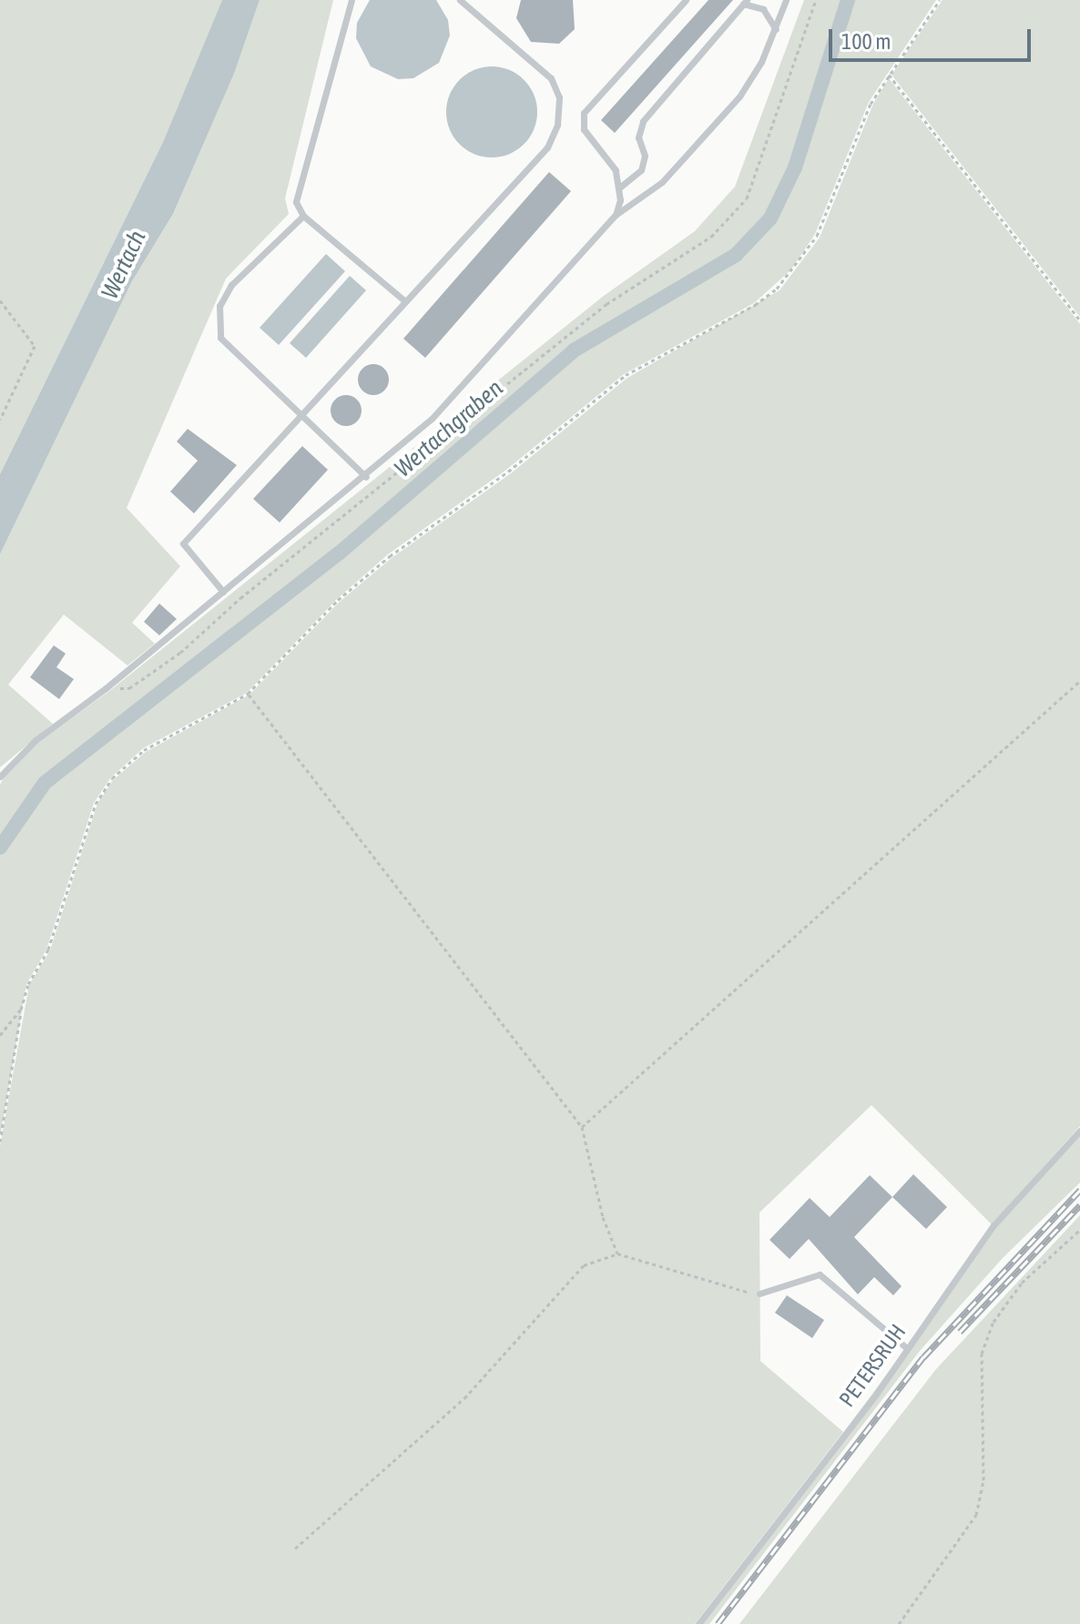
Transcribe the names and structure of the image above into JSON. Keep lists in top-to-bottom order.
{
  "streets": {
    "lane": ["PETERSRUH"]
  },
  "water": ["Wertach", "Wertachgraben"],
  "scale_bar": "100 m"
}
